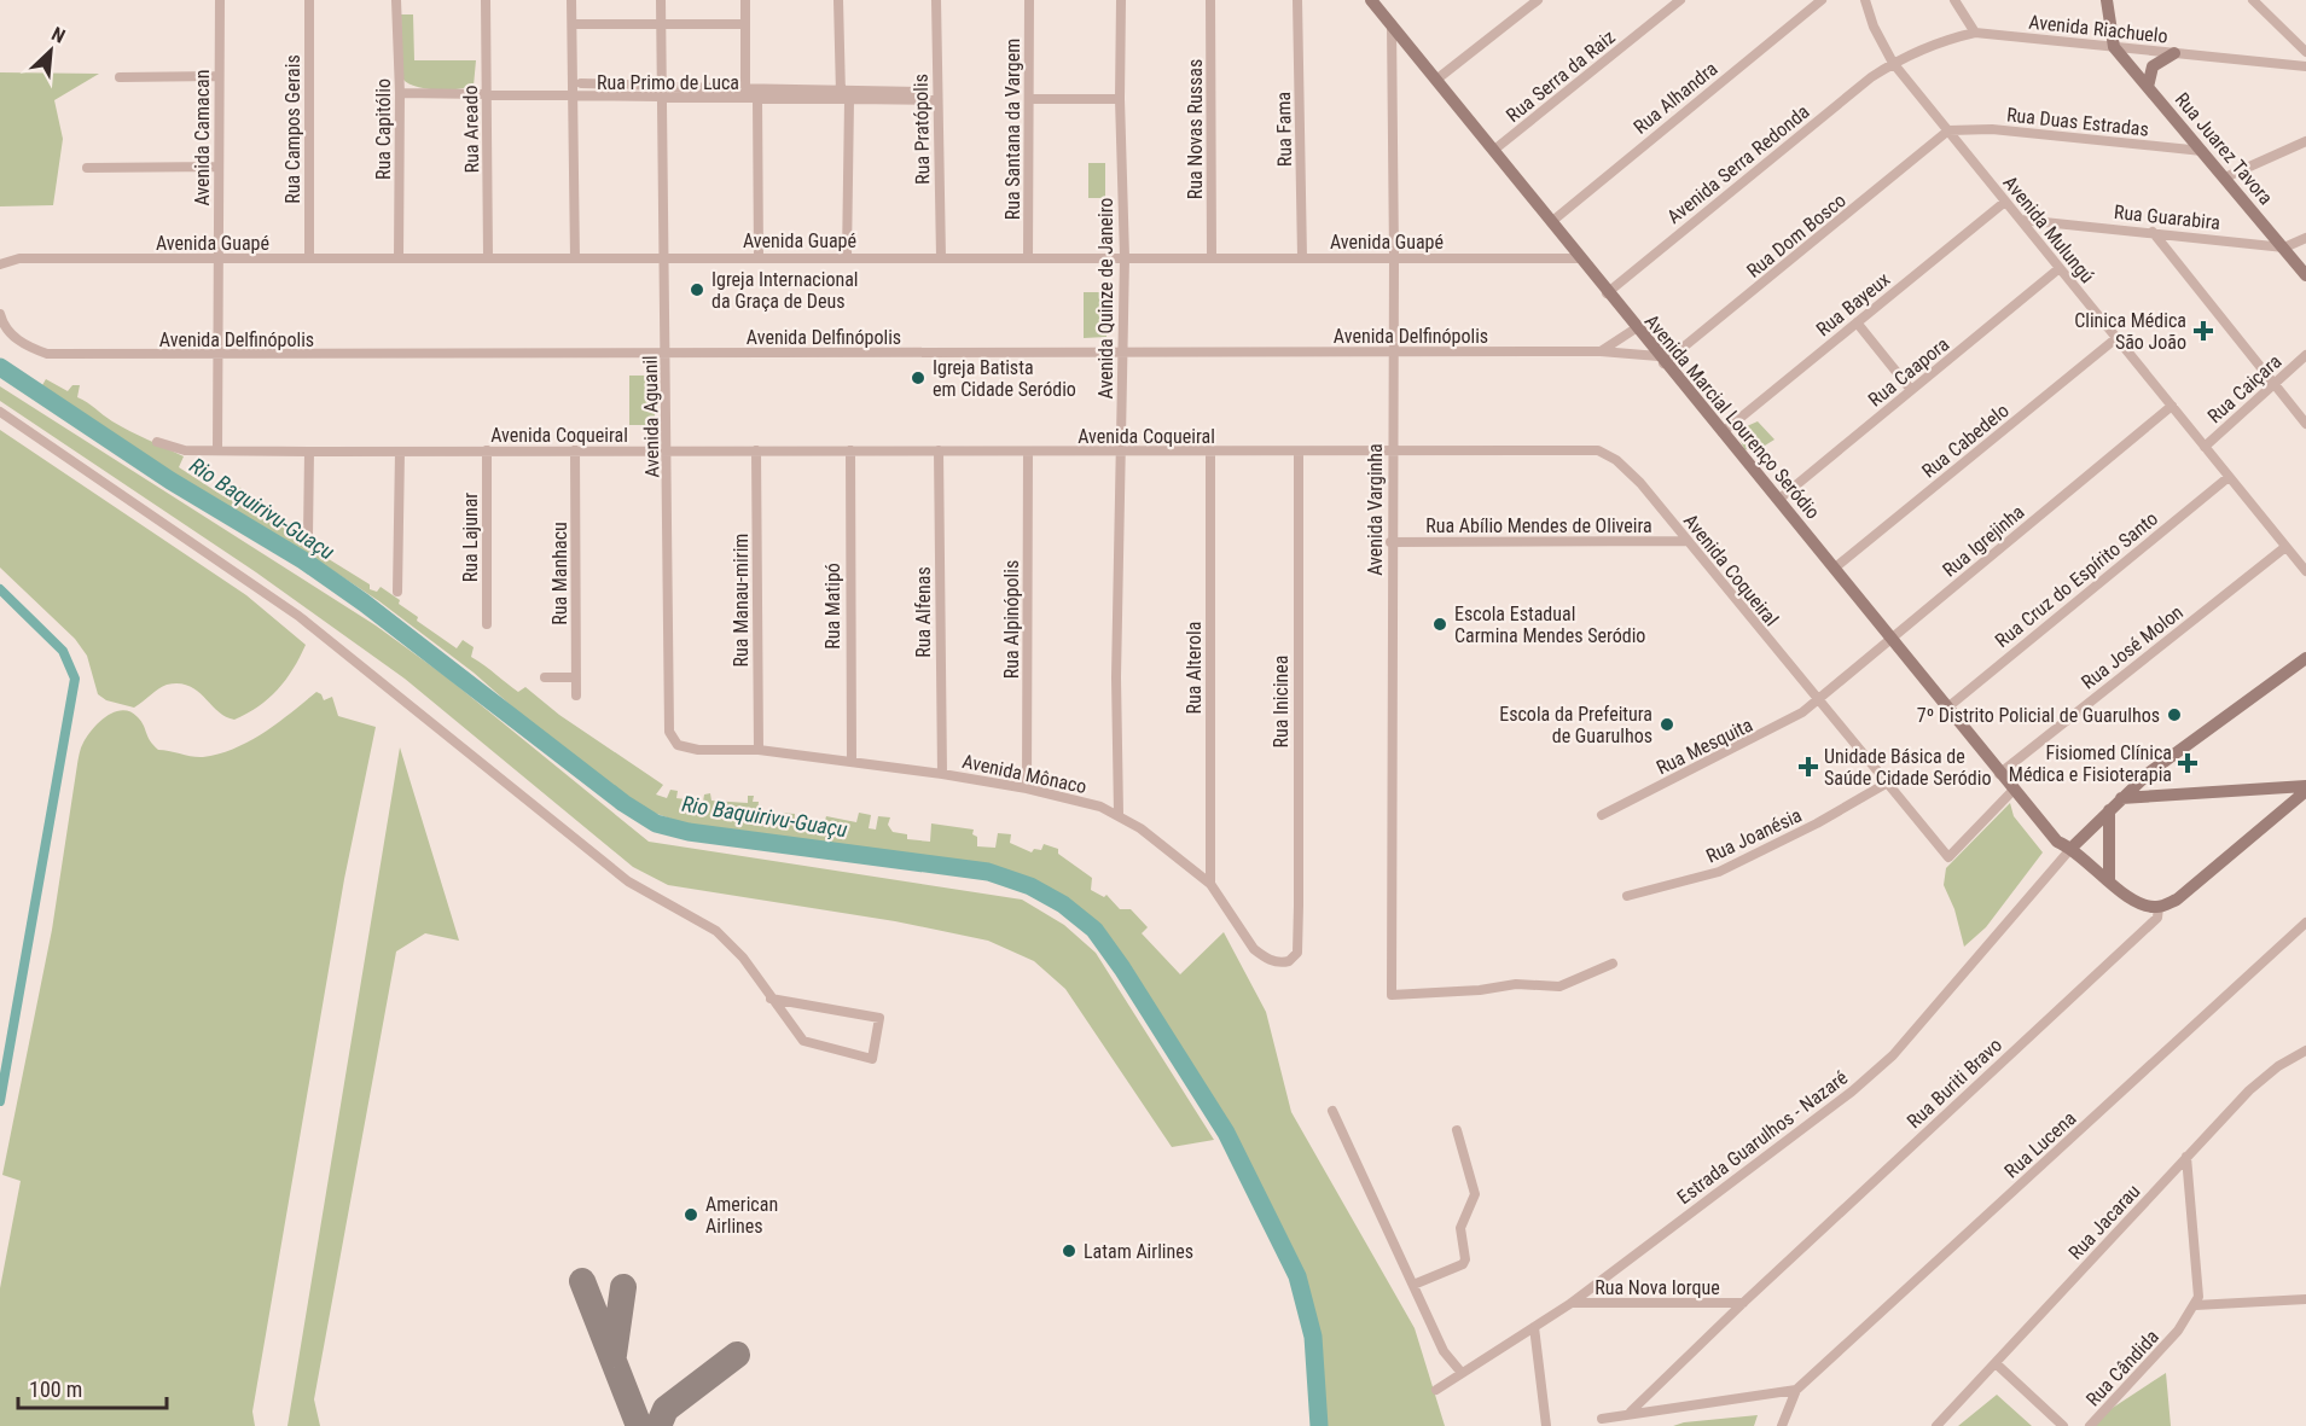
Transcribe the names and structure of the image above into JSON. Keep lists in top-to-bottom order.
{
  "streets": {
    "main road": ["Rua Juarez Tavora", "Avenida Marcial Lourenço Seródio", "Rua Buriti Bravo"],
    "street": [
      "Avenida Riachuelo",
      "Rua Serra da Raiz",
      "Rua Primo de Luca",
      "Rua Alhandra",
      "Rua Duas Estradas",
      "Rua Campos Gerais",
      "Rua Capitólio",
      "Rua Areado",
      "Rua Pratópolis",
      "Rua Santana da Vargem",
      "Rua Novas Russas",
      "Rua Fama",
      "Avenida Camacan",
      "Avenida Serra Redonda",
      "Rua Guarabira",
      "Avenida Mulungú",
      "Rua Dom Bosco",
      "Avenida Guapé",
      "Avenida Quinze de Janeiro",
      "Rua Bayeux",
      "Avenida Delfinópolis",
      "Rua Caapora",
      "Rua Caiçara",
      "Avenida Aguanil",
      "Avenida Coqueiral",
      "Rua Cabedelo",
      "Avenida Varginha",
      "Rua Abílio Mendes de Oliveira",
      "Rua Lajunar",
      "Rua Igrejinha",
      "Rua Manhacu",
      "Rua Cruz do Espírito Santo",
      "Rua Manau-mirim",
      "Rua Matipó",
      "Rua Alfenas",
      "Rua Alpinópolis",
      "Rua José Molon",
      "Rua Alterola",
      "Rua Inicinea",
      "Rua Mesquita",
      "Avenida Mônaco",
      "Rua Joanésia",
      "Estrada Guarulhos - Nazaré",
      "Rua Lucena",
      "Rua Jacarau",
      "Rua Nova Iorque",
      "Rua Cândida"
    ]
  },
  "crossings": [
    ["Avenida Riachuelo", "Rua Juarez Tavora"],
    ["Avenida Riachuelo", "Avenida Serra Redonda"],
    ["Avenida Riachuelo", "Avenida Mulungú"],
    ["Rua Serra da Raiz", "Avenida Marcial Lourenço Seródio"],
    ["Rua Primo de Luca", "Rua Capitólio"],
    ["Rua Primo de Luca", "Rua Areado"],
    ["Rua Primo de Luca", "Rua Pratópolis"],
    ["Rua Primo de Luca", "Avenida Aguanil"],
    ["Rua Alhandra", "Avenida Marcial Lourenço Seródio"],
    ["Rua Duas Estradas", "Rua Juarez Tavora"],
    ["Rua Duas Estradas", "Avenida Mulungú"],
    ["Rua Duas Estradas", "Rua Dom Bosco"],
    ["Rua Campos Gerais", "Avenida Guapé"],
    ["Rua Capitólio", "Avenida Guapé"],
    ["Rua Areado", "Avenida Guapé"],
    ["Rua Pratópolis", "Avenida Guapé"],
    ["Rua Santana da Vargem", "Avenida Guapé"],
    ["Rua Novas Russas", "Avenida Guapé"],
    ["Rua Fama", "Avenida Guapé"],
    ["Avenida Camacan", "Avenida Guapé"],
    ["Avenida Camacan", "Avenida Delfinópolis"],
    ["Avenida Camacan", "Avenida Coqueiral"],
    ["Rua Juarez Tavora", "Rua Guarabira"],
    ["Avenida Serra Redonda", "Avenida Mulungú"],
    ["Avenida Serra Redonda", "Avenida Marcial Lourenço Seródio"],
    ["Rua Guarabira", "Avenida Mulungú"],
    ["Avenida Mulungú", "Rua Dom Bosco"],
    ["Avenida Mulungú", "Rua Bayeux"],
    ["Avenida Mulungú", "Rua Caapora"],
    ["Avenida Mulungú", "Rua Caiçara"],
    ["Avenida Mulungú", "Rua Cabedelo"],
    ["Avenida Mulungú", "Rua Igrejinha"],
    ["Avenida Mulungú", "Rua Cruz do Espírito Santo"],
    ["Avenida Mulungú", "Rua José Molon"],
    ["Rua Dom Bosco", "Avenida Delfinópolis"],
    ["Rua Dom Bosco", "Avenida Marcial Lourenço Seródio"],
    ["Avenida Guapé", "Avenida Quinze de Janeiro"],
    ["Avenida Guapé", "Avenida Aguanil"],
    ["Avenida Guapé", "Avenida Marcial Lourenço Seródio"],
    ["Avenida Guapé", "Avenida Varginha"],
    ["Avenida Quinze de Janeiro", "Avenida Delfinópolis"],
    ["Avenida Quinze de Janeiro", "Avenida Coqueiral"],
    ["Avenida Quinze de Janeiro", "Avenida Mônaco"],
    ["Rua Bayeux", "Avenida Marcial Lourenço Seródio"],
    ["Avenida Delfinópolis", "Avenida Aguanil"],
    ["Avenida Delfinópolis", "Avenida Marcial Lourenço Seródio"],
    ["Avenida Delfinópolis", "Avenida Varginha"],
    ["Rua Caapora", "Avenida Marcial Lourenço Seródio"],
    ["Avenida Aguanil", "Avenida Coqueiral"],
    ["Avenida Aguanil", "Avenida Mônaco"],
    ["Avenida Marcial Lourenço Seródio", "Avenida Coqueiral"],
    ["Avenida Marcial Lourenço Seródio", "Rua Cabedelo"],
    ["Avenida Marcial Lourenço Seródio", "Avenida Varginha"],
    ["Avenida Marcial Lourenço Seródio", "Rua Igrejinha"],
    ["Avenida Marcial Lourenço Seródio", "Rua Cruz do Espírito Santo"],
    ["Avenida Marcial Lourenço Seródio", "Rua José Molon"],
    ["Avenida Marcial Lourenço Seródio", "Rua Buriti Bravo"],
    ["Avenida Marcial Lourenço Seródio", "Estrada Guarulhos - Nazaré"],
    ["Avenida Coqueiral", "Avenida Varginha"],
    ["Avenida Coqueiral", "Rua Abílio Mendes de Oliveira"],
    ["Avenida Coqueiral", "Rua Lajunar"],
    ["Avenida Coqueiral", "Rua Igrejinha"],
    ["Avenida Coqueiral", "Rua Manhacu"],
    ["Avenida Coqueiral", "Rua Manau-mirim"],
    ["Avenida Coqueiral", "Rua Matipó"],
    ["Avenida Coqueiral", "Rua Alfenas"],
    ["Avenida Coqueiral", "Rua Alpinópolis"],
    ["Avenida Coqueiral", "Rua Alterola"],
    ["Avenida Coqueiral", "Rua Inicinea"],
    ["Avenida Coqueiral", "Rua Mesquita"],
    ["Avenida Coqueiral", "Rua Joanésia"],
    ["Avenida Varginha", "Rua Abílio Mendes de Oliveira"],
    ["Rua Igrejinha", "Rua Mesquita"],
    ["Rua Manau-mirim", "Avenida Mônaco"],
    ["Rua Matipó", "Avenida Mônaco"],
    ["Rua Alfenas", "Avenida Mônaco"],
    ["Rua Alpinópolis", "Avenida Mônaco"],
    ["Rua Alterola", "Avenida Mônaco"],
    ["Rua Inicinea", "Avenida Mônaco"],
    ["Rua Buriti Bravo", "Rua Nova Iorque"],
    ["Estrada Guarulhos - Nazaré", "Rua Nova Iorque"]
  ],
  "water": ["Rio Baquirivu-Guaçu"],
  "places": {
    "other": [
      "Igreja Internacional da Graça de Deus",
      "Igreja Batista em Cidade Seródio",
      "Escola Estadual Carmina Mendes Seródio",
      "7º Distrito Policial de Guarulhos",
      "Escola da Prefeitura de Guarulhos",
      "American Airlines",
      "Latam Airlines"
    ],
    "health": ["Clinica Médica São João", "Fisiomed Clínica Médica e Fisioterapia", "Unidade Básica de Saúde Cidade Seródio"]
  },
  "scale_bar": "100 m",
  "north": "top right"
}
